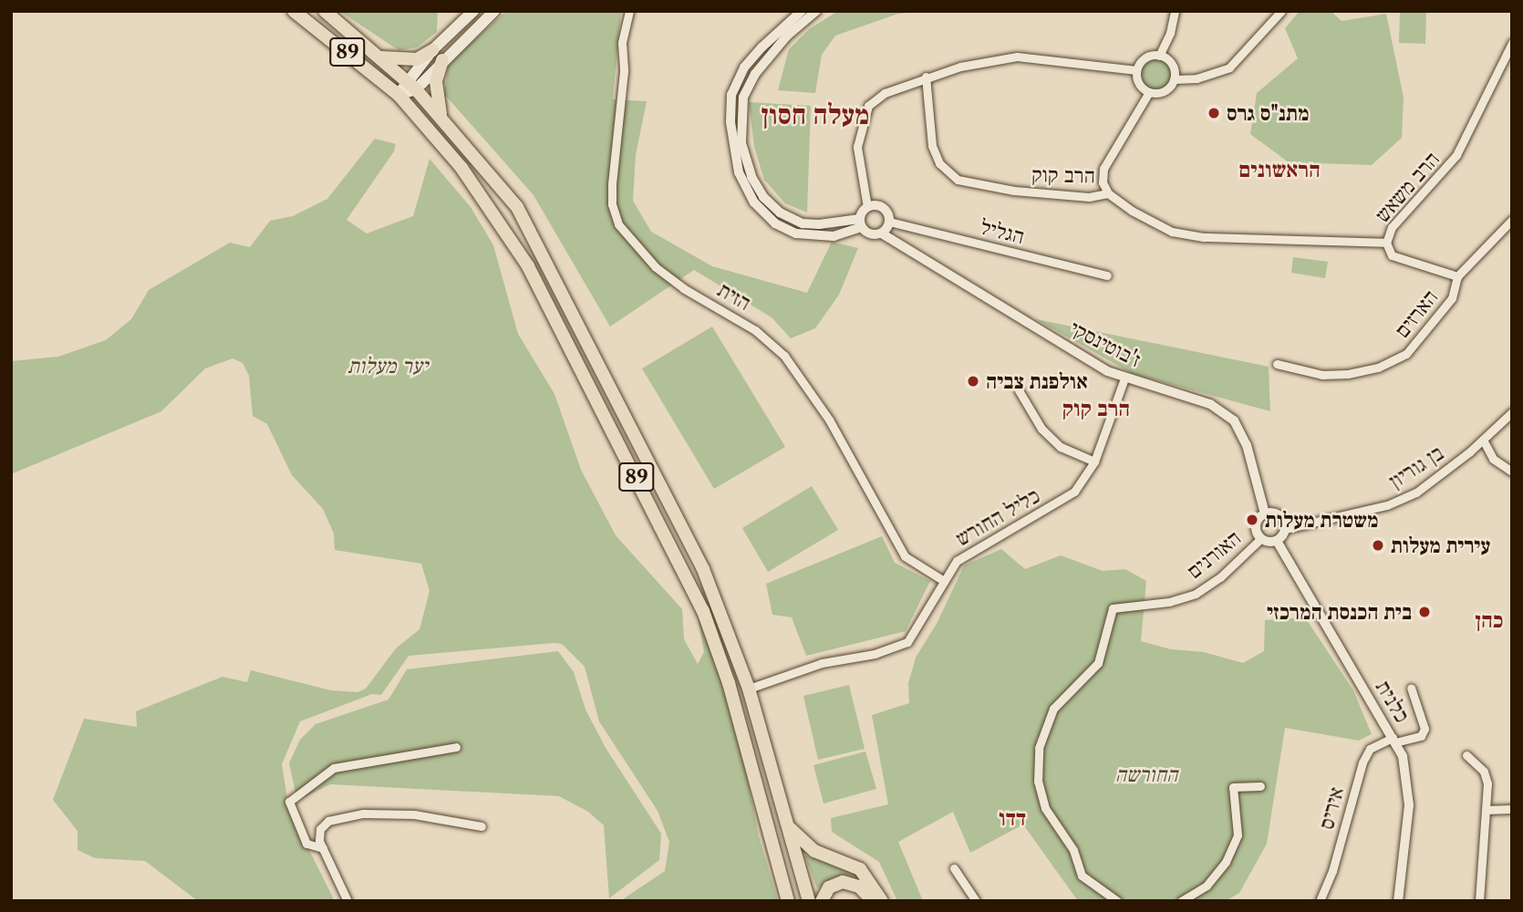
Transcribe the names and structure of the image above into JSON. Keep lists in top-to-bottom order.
{
  "streets": {
    "highway": ["89"],
    "street": [
      "הרב קוק",
      "הרב משאש",
      "הגליל",
      "הזית",
      "הארזים",
      "ז'בוטינסקי",
      "בן גוריון",
      "כליל החורש",
      "האורנים",
      "כלנית",
      "איריס"
    ]
  },
  "crossings": [
    ["89", "כליל החורש"],
    ["הרב קוק", "הרב משאש"],
    ["הרב משאש", "הארזים"],
    ["הגליל", "ז'בוטינסקי"],
    ["הזית", "כליל החורש"],
    ["ז'בוטינסקי", "בן גוריון"],
    ["ז'בוטינסקי", "כליל החורש"],
    ["ז'בוטינסקי", "האורנים"],
    ["ז'בוטינסקי", "כלנית"],
    ["בן גוריון", "האורנים"],
    ["בן גוריון", "כלנית"],
    ["האורנים", "כלנית"],
    ["כלנית", "איריס"]
  ],
  "districts": [
    "מעלה חסון",
    "הראשונים",
    "הרב קוק",
    "כהן",
    "דדו"
  ],
  "parks": ["יער מעלות", "החורשה"],
  "places": [
    "מתנ\"ס גרס",
    "אולפנת צביה",
    "משטרת מעלות",
    "עירית מעלות",
    "בית הכנסת המרכזי"
  ]
}
